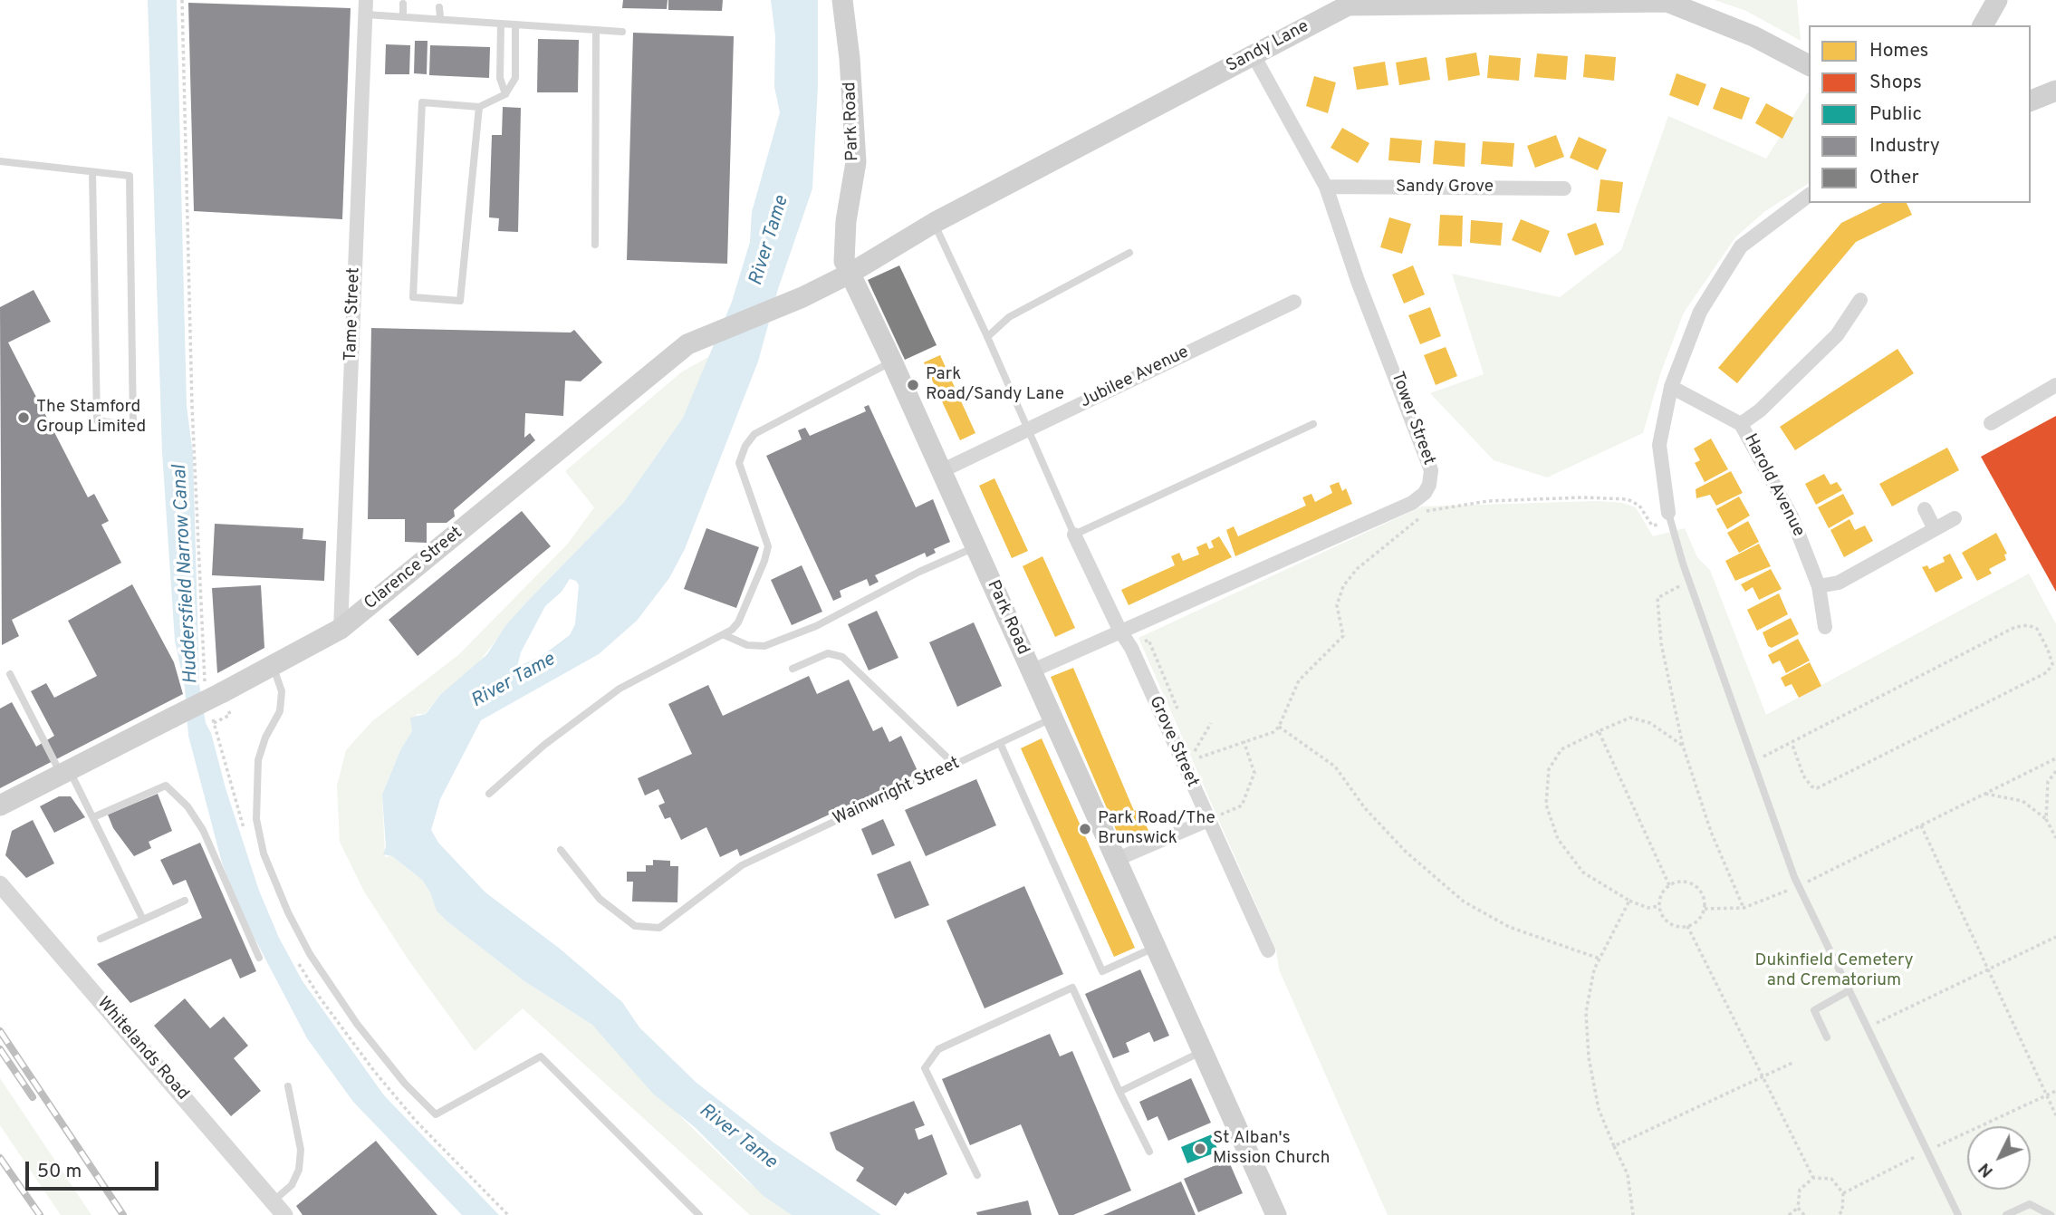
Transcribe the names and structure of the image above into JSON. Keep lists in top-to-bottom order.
{
  "streets": {
    "main road": ["Sandy Lane", "Park Road", "Clarence Street"],
    "street": [
      "Sandy Grove",
      "Tame Street",
      "Jubilee Avenue",
      "Tower Street",
      "Harold Avenue",
      "Grove Street",
      "Whitelands Road"
    ],
    "lane": ["Wainwright Street"]
  },
  "crossings": [
    ["Sandy Lane", "Park Road"],
    ["Sandy Lane", "Tower Street"],
    ["Sandy Lane", "Clarence Street"],
    ["Park Road", "Jubilee Avenue"],
    ["Park Road", "Tower Street"],
    ["Park Road", "Wainwright Street"],
    ["Sandy Grove", "Tower Street"],
    ["Tame Street", "Clarence Street"],
    ["Tower Street", "Grove Street"]
  ],
  "water": ["River Tame", "Huddersfield Narrow Canal"],
  "parks": ["Dukinfield Cemetery and Crematorium"],
  "places": [
    "Park Road/Sandy Lane",
    "The Stamford Group Limited",
    "Park Road/The Brunswick",
    "St Alban's Mission Church"
  ],
  "legend": [
    "Homes",
    "Shops",
    "Public",
    "Industry",
    "Other"
  ],
  "scale_bar": "50 m",
  "north": "bottom left"
}
